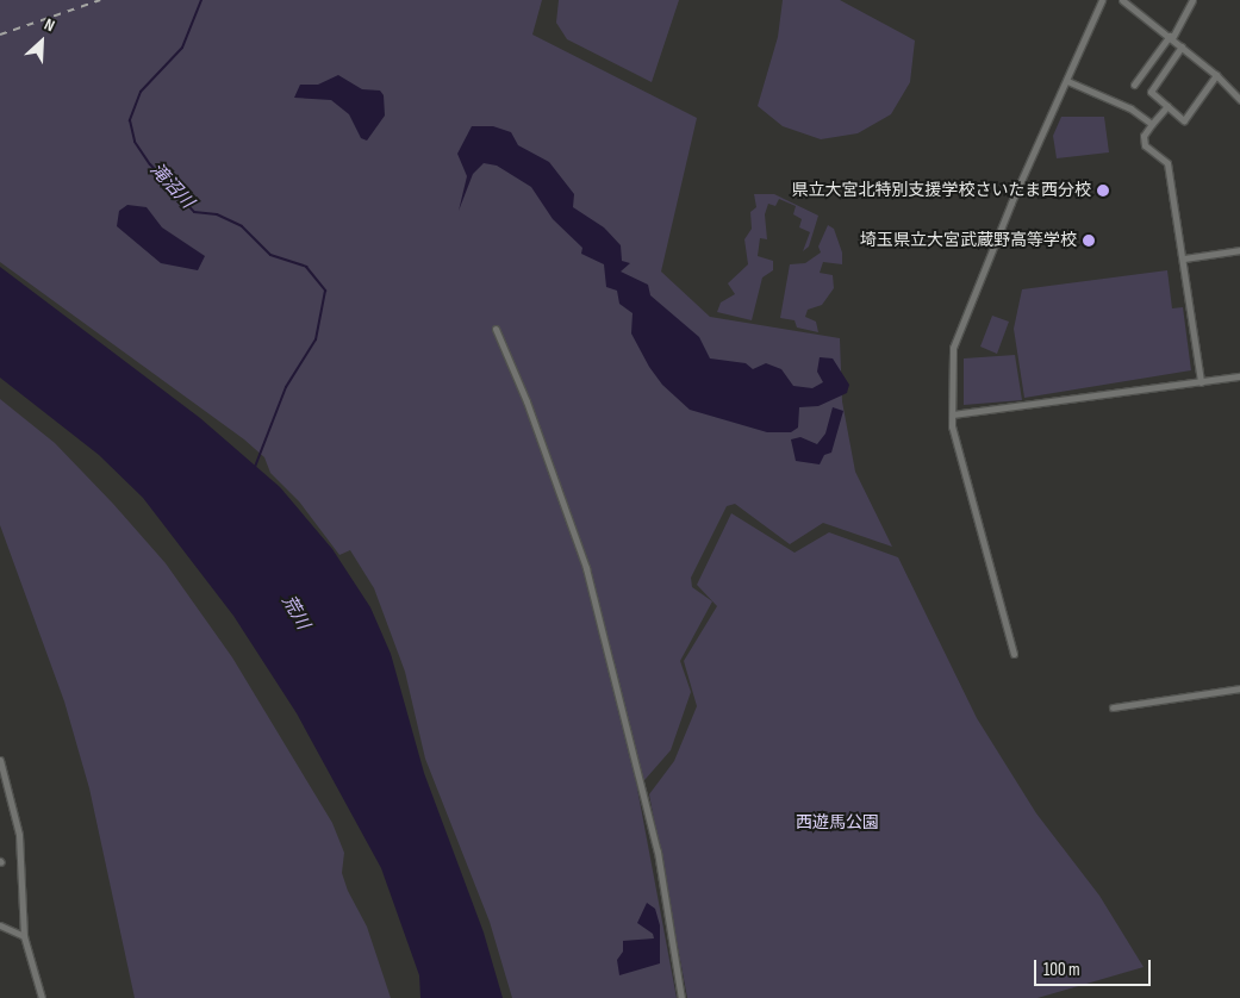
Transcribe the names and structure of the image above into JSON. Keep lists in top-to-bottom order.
{
  "water": ["滝沼川", "荒川"],
  "parks": ["西遊馬公園"],
  "places": ["県立大宮北特別支援学校さいたま西分校", "埼玉県立大宮武蔵野高等学校"],
  "scale_bar": "100 m",
  "north": "top right"
}
